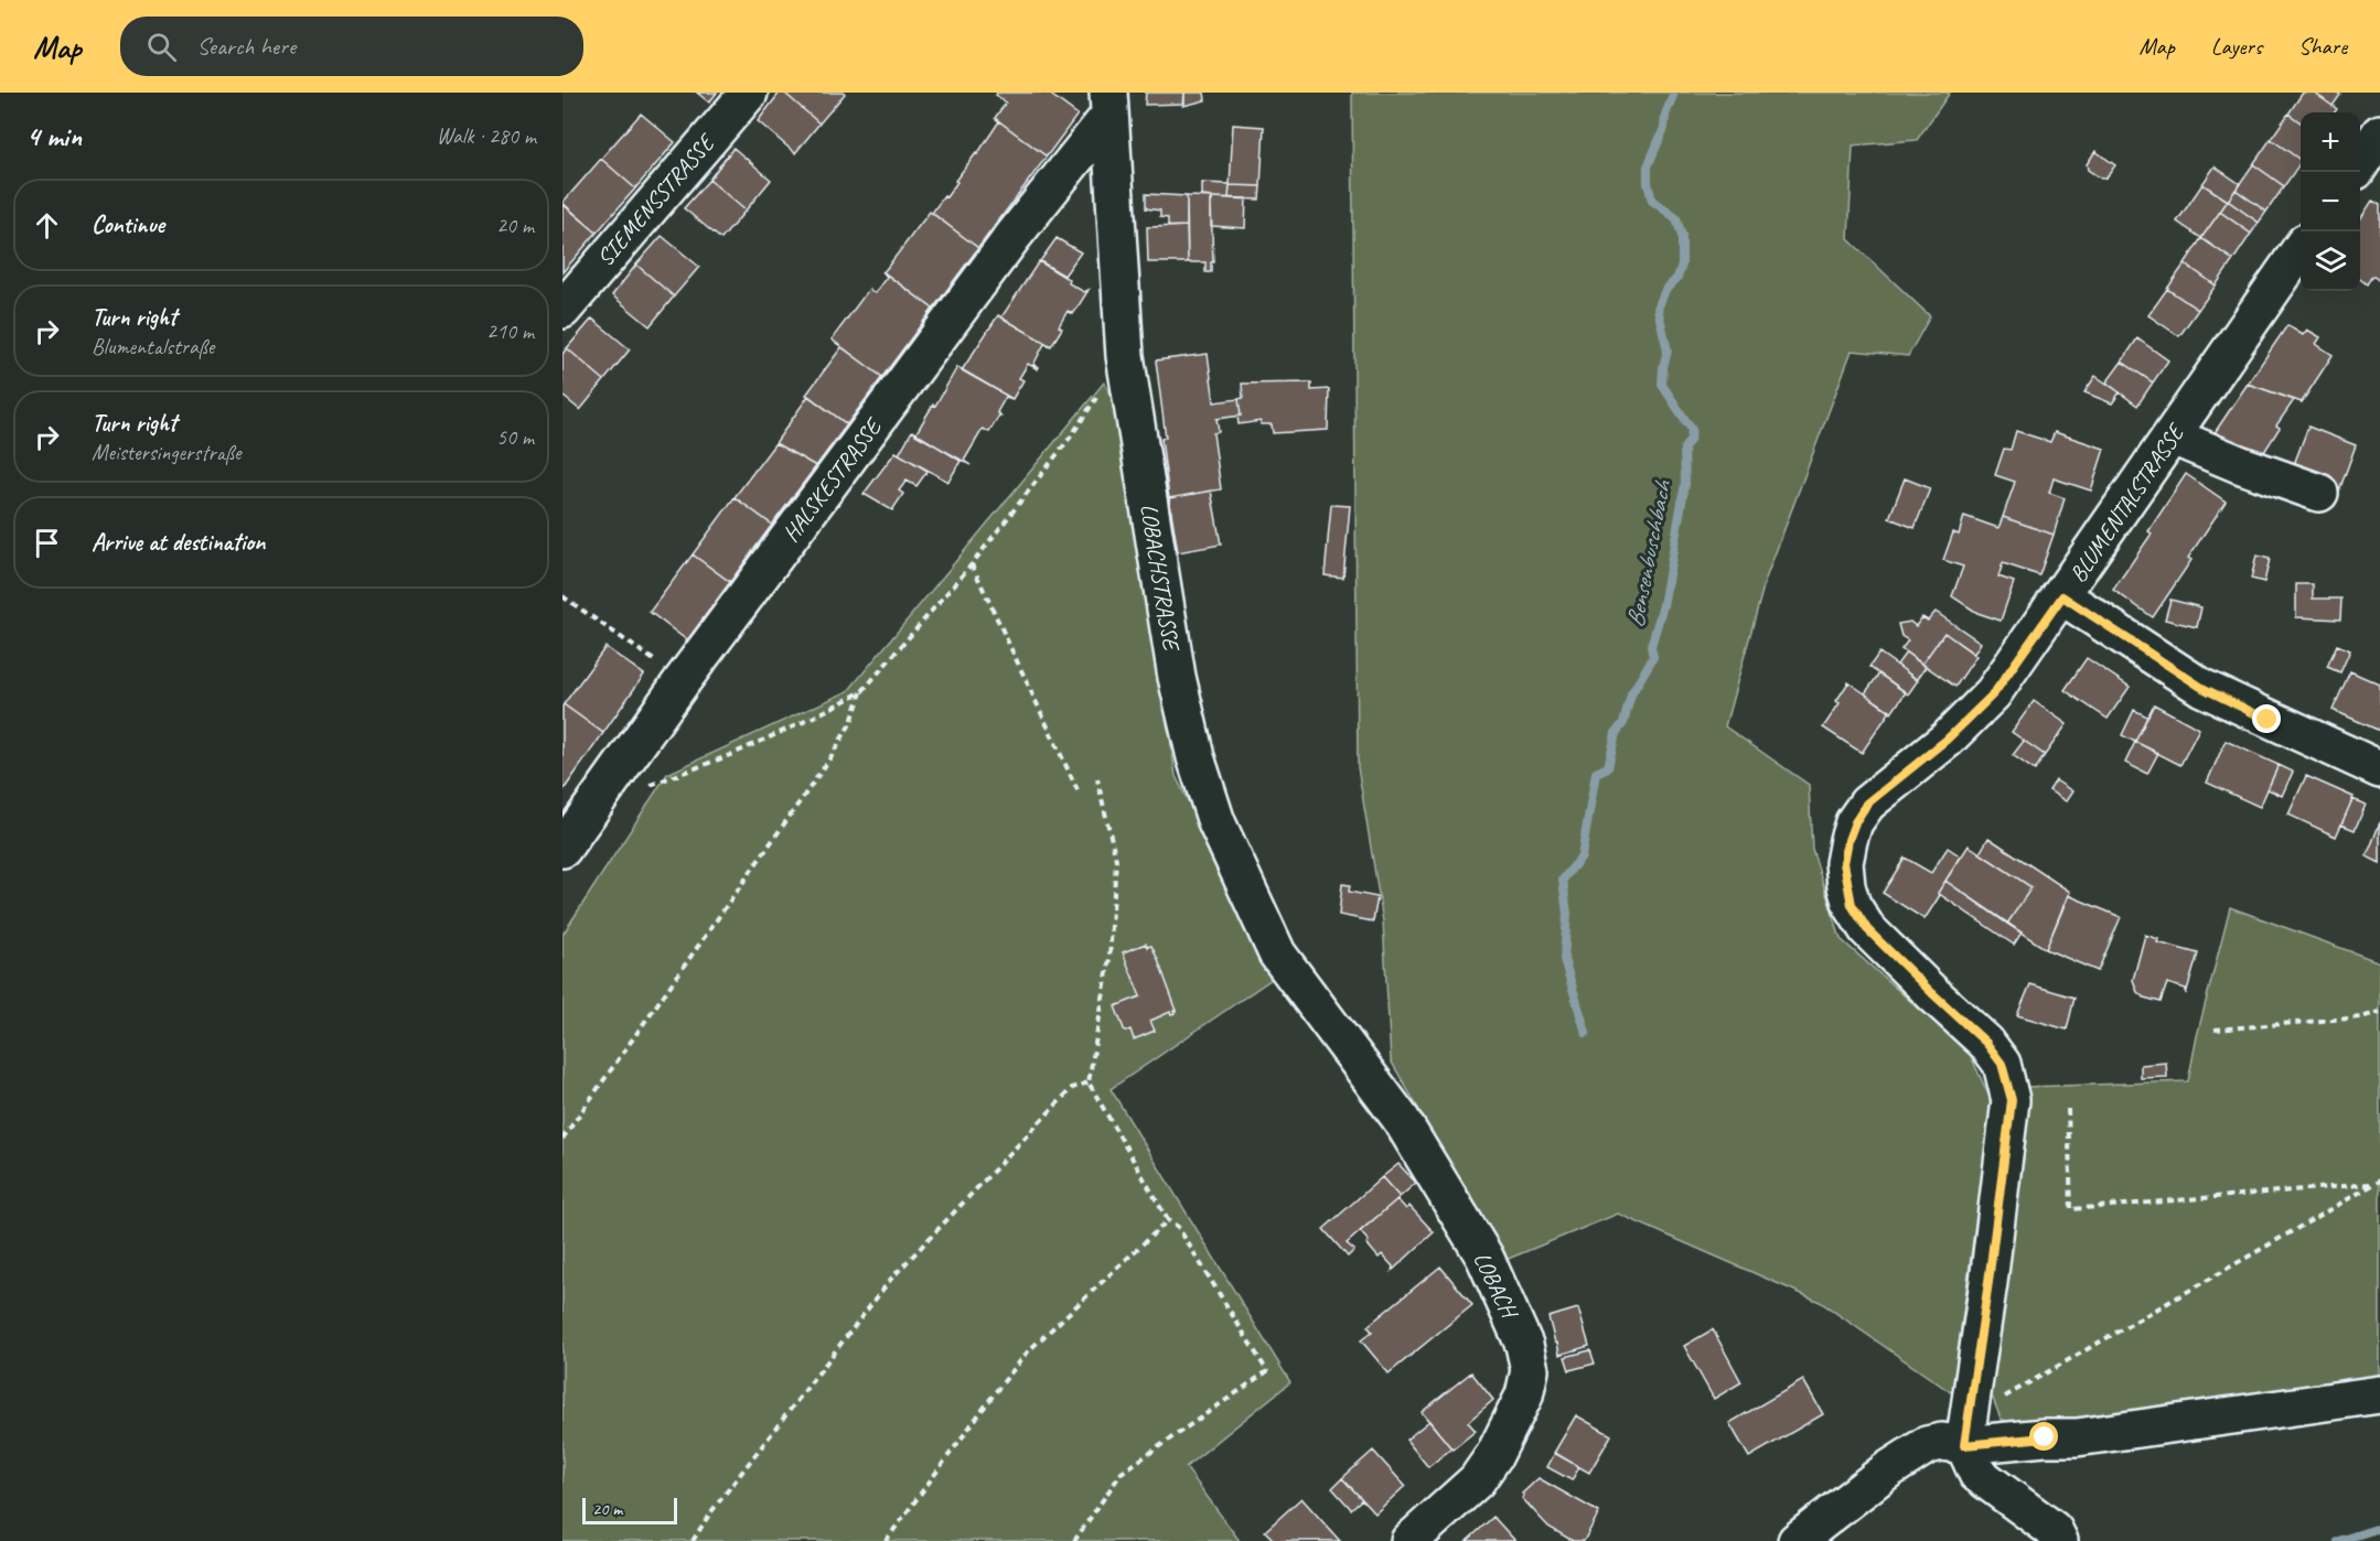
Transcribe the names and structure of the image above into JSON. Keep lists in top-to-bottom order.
{
  "streets": {
    "street": [
      "SIEMENSSTRASSE",
      "HALSKESTRASSE",
      "BLUMENTALSTRASSE",
      "LOBACHSTRASSE",
      "LOBACH"
    ]
  },
  "crossings": [
    ["HALSKESTRASSE", "LOBACHSTRASSE"],
    ["LOBACHSTRASSE", "LOBACH"]
  ],
  "water": ["Bensenbuschbach"],
  "scale_bar": "20 m",
  "page": {
    "header": "Map",
    "search": "Search here",
    "nav": ["Map", "Layers", "Share"],
    "heading": ["4 min", "Walk · 280 m"],
    "map_buttons": ["+", "−"],
    "list": [
      ["Continue", "20 m"],
      ["Turn right", "Blumentalstraße", "210 m"],
      ["Turn right", "Meistersingerstraße", "50 m"],
      "Arrive at destination"
    ],
    "scale": "20 m"
  }
}
